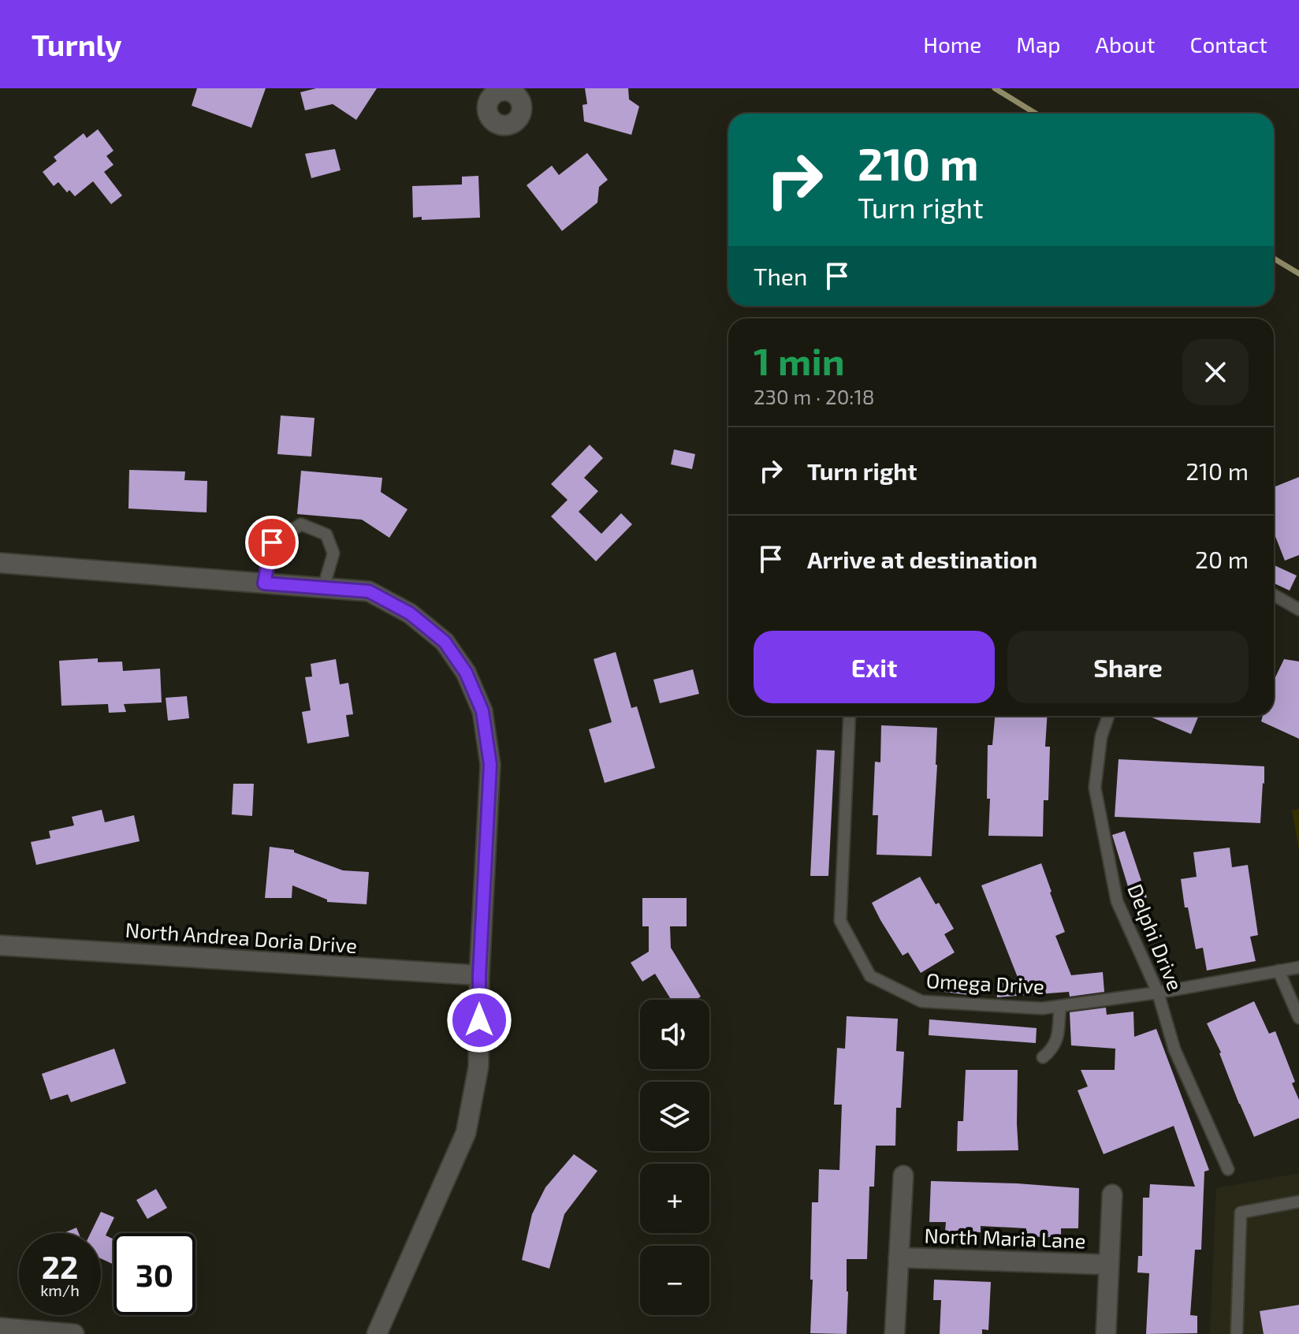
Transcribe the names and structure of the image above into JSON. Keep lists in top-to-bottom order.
{
  "streets": {
    "street": ["North Andrea Doria Drive", "North Maria Lane"],
    "lane": ["Delphi Drive", "Omega Drive"]
  },
  "crossings": [
    ["Delphi Drive", "Omega Drive"]
  ],
  "page": {
    "header": "Turnly",
    "nav": [
      "Home",
      "Map",
      "About",
      "Contact"
    ],
    "turn": ["210 m", "Turn right"],
    "then": "Then",
    "heading": ["1 min", "230 m · 20:18"],
    "list": [
      {
        "name": "Turn right",
        "value": "210 m"
      },
      {
        "name": "Arrive at destination",
        "value": "20 m"
      }
    ],
    "buttons": ["Exit", "Share"],
    "map_buttons": ["+", "−"],
    "speed": "22 km/h",
    "limit": "30"
  }
}
